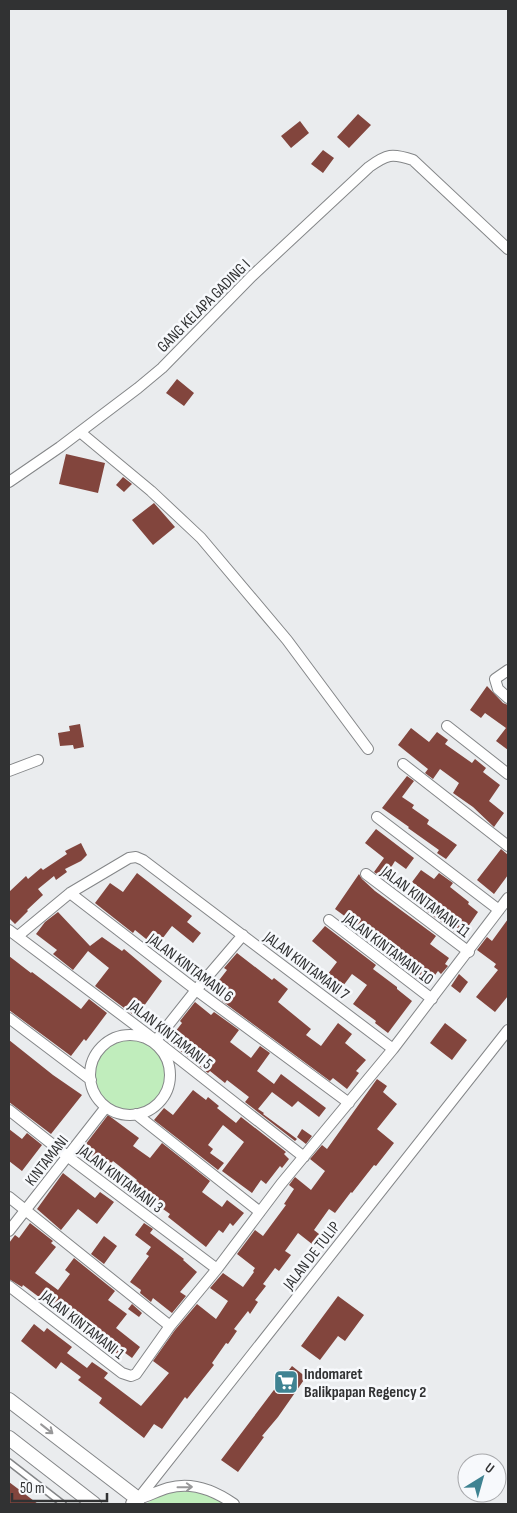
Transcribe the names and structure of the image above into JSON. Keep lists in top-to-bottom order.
{
  "streets": {
    "street": [
      "GANG KELAPA GADING I",
      "JALAN KINTAMANI 11",
      "JALAN KINTAMANI 10",
      "JALAN KINTAMANI 7",
      "JALAN KINTAMANI 6",
      "JALAN KINTAMANI 5",
      "KINTAMANI",
      "JALAN KINTAMANI 3",
      "JALAN DE TULIP",
      "JALAN KINTAMANI 1"
    ]
  },
  "crossings": [
    ["JALAN KINTAMANI 7", "JALAN KINTAMANI 6"],
    ["JALAN KINTAMANI 7", "JALAN KINTAMANI 5"],
    ["JALAN KINTAMANI 7", "KINTAMANI"],
    ["JALAN KINTAMANI 5", "KINTAMANI"],
    ["KINTAMANI", "JALAN KINTAMANI 3"]
  ],
  "places": {
    "supermarket": ["Indomaret Balikpapan Regency 2"]
  },
  "scale_bar": "50 m",
  "north": "top right"
}
